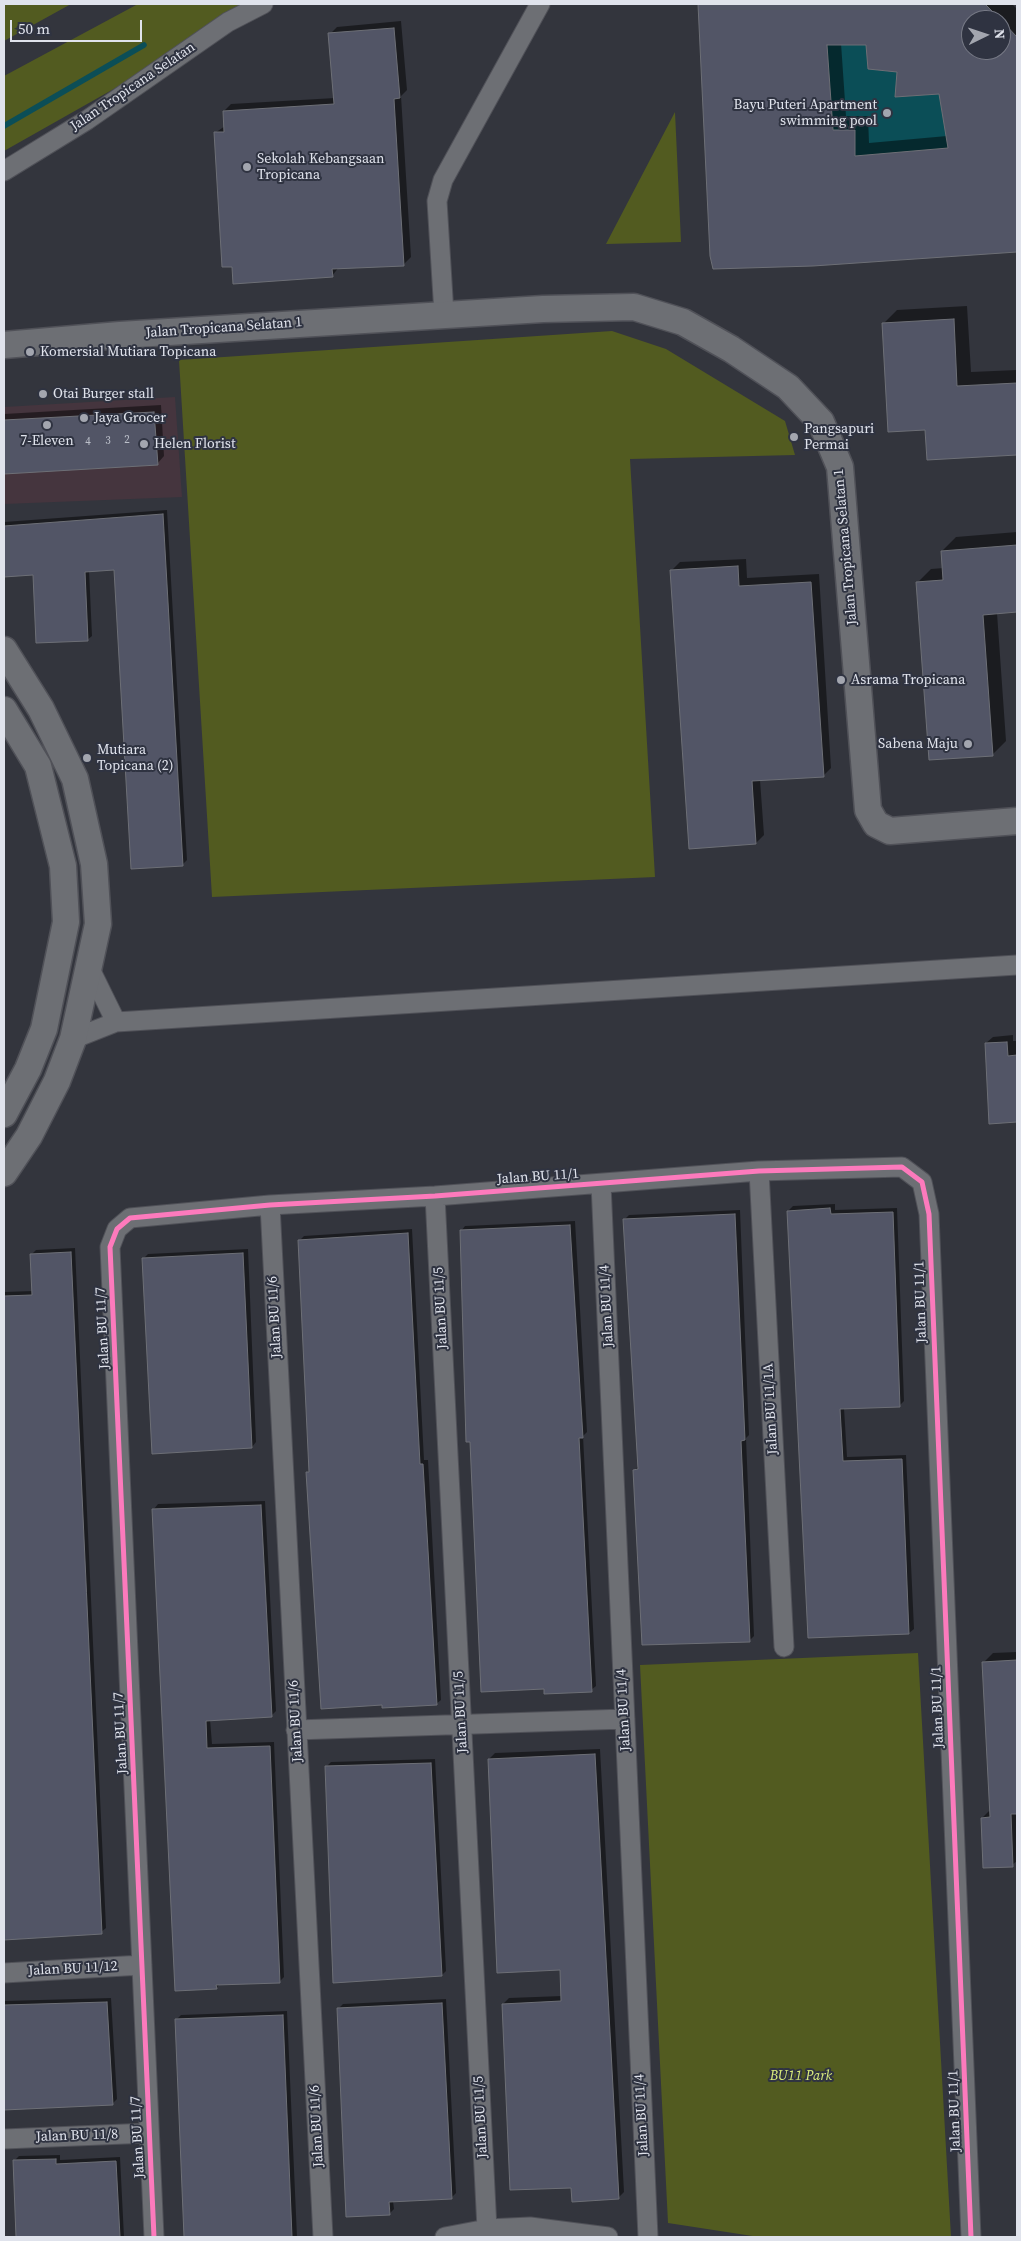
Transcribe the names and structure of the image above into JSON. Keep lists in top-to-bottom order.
{
  "streets": {
    "street": [
      "Jalan Tropicana Selatan",
      "Jalan Tropicana Selatan 1",
      "Jalan BU 11/1",
      "Jalan BU 11/4",
      "Jalan BU 11/5",
      "Jalan BU 11/6",
      "Jalan BU 11/7",
      "Jalan BU 11/1A",
      "Jalan BU 11/12",
      "Jalan BU 11/8"
    ]
  },
  "crossings": [
    ["Jalan BU 11/1", "Jalan BU 11/4"],
    ["Jalan BU 11/1", "Jalan BU 11/5"],
    ["Jalan BU 11/1", "Jalan BU 11/6"],
    ["Jalan BU 11/1", "Jalan BU 11/7"],
    ["Jalan BU 11/1", "Jalan BU 11/1A"],
    ["Jalan BU 11/7", "Jalan BU 11/12"],
    ["Jalan BU 11/7", "Jalan BU 11/8"]
  ],
  "parks": ["BU11 Park"],
  "places": [
    "Bayu Puteri Apartment swimming pool",
    "Sekolah Kebangsaan Tropicana",
    "Komersial Mutiara Topicana",
    "Otai Burger stall",
    "Jaya Grocer",
    "7-Eleven",
    "Pangsapuri Permai",
    "Helen Florist",
    "Asrama Tropicana",
    "Sabena Maju",
    "Mutiara Topicana (2)"
  ],
  "house_numbers": ["2", "3", "4"],
  "scale_bar": "50 m",
  "north": "right"
}
